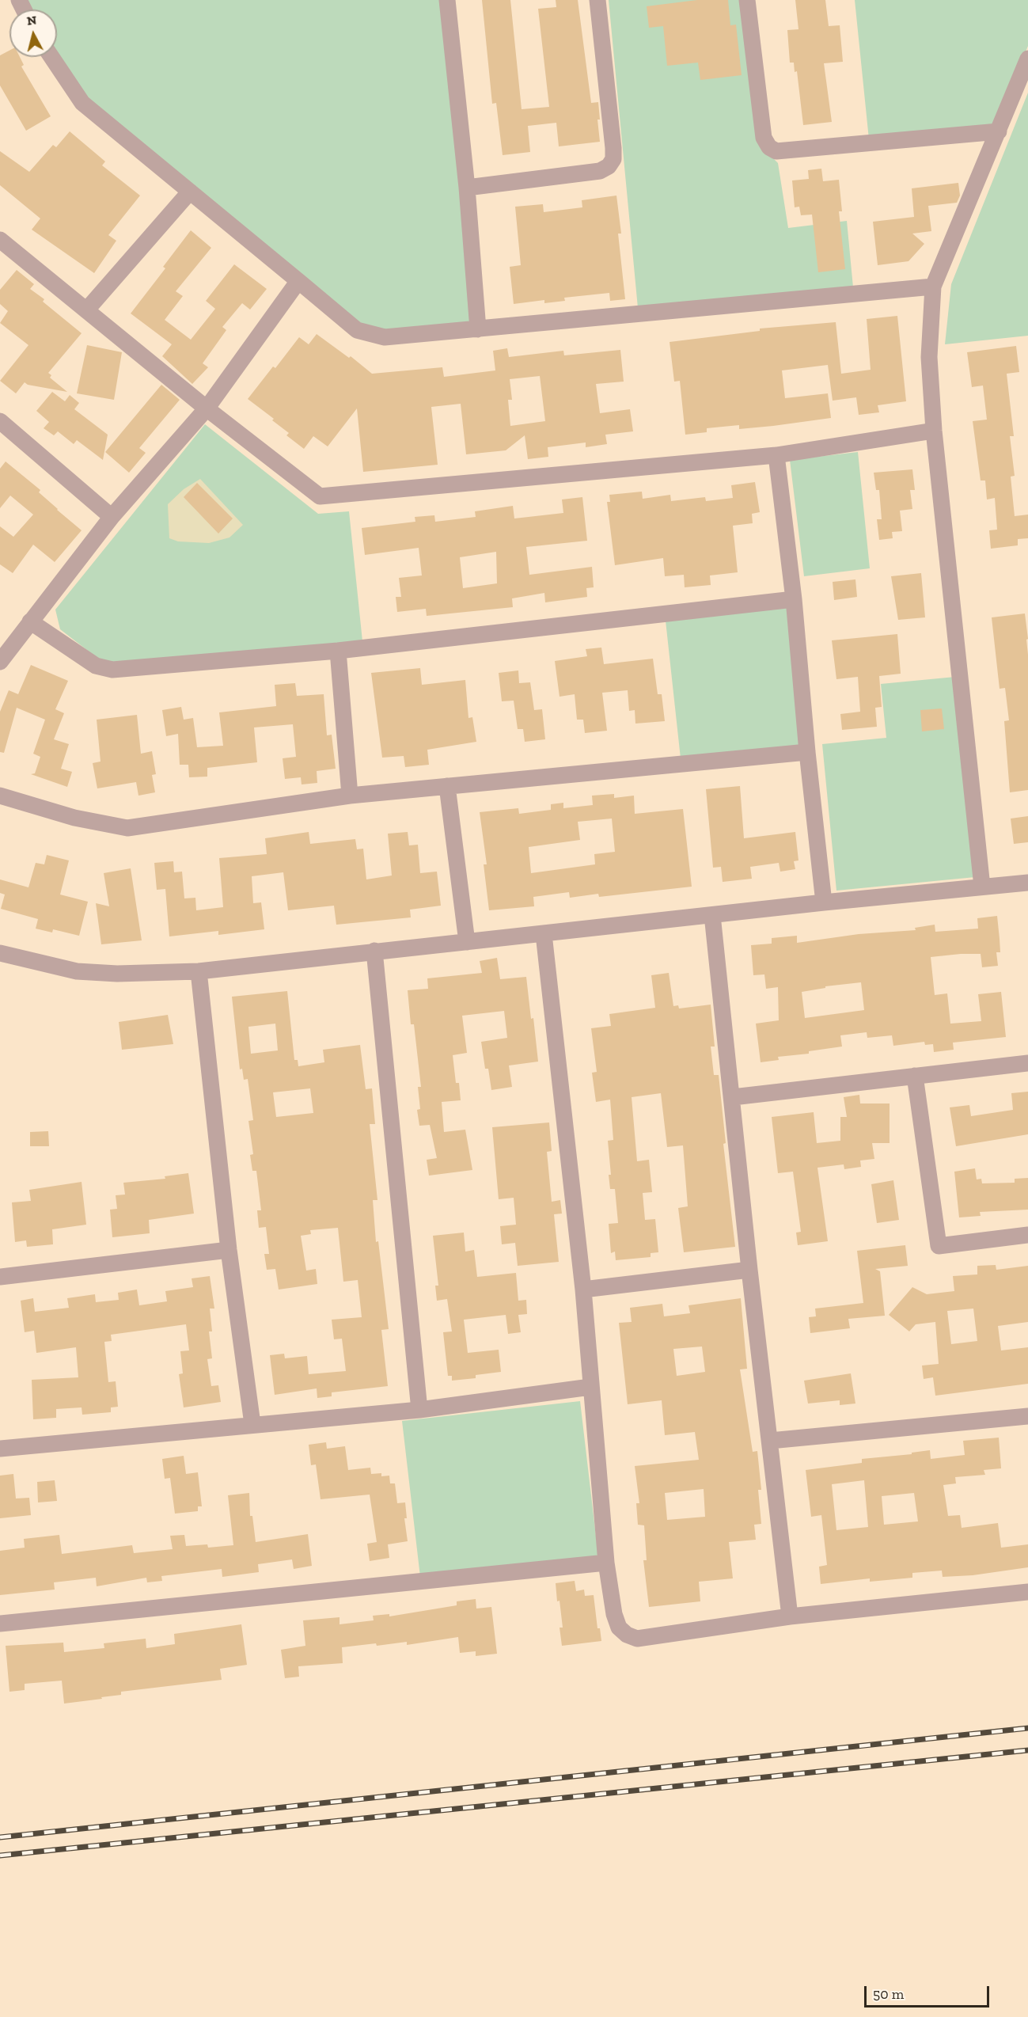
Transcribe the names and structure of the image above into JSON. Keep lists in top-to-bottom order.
{
  "scale_bar": "50 m",
  "north": "top"
}
